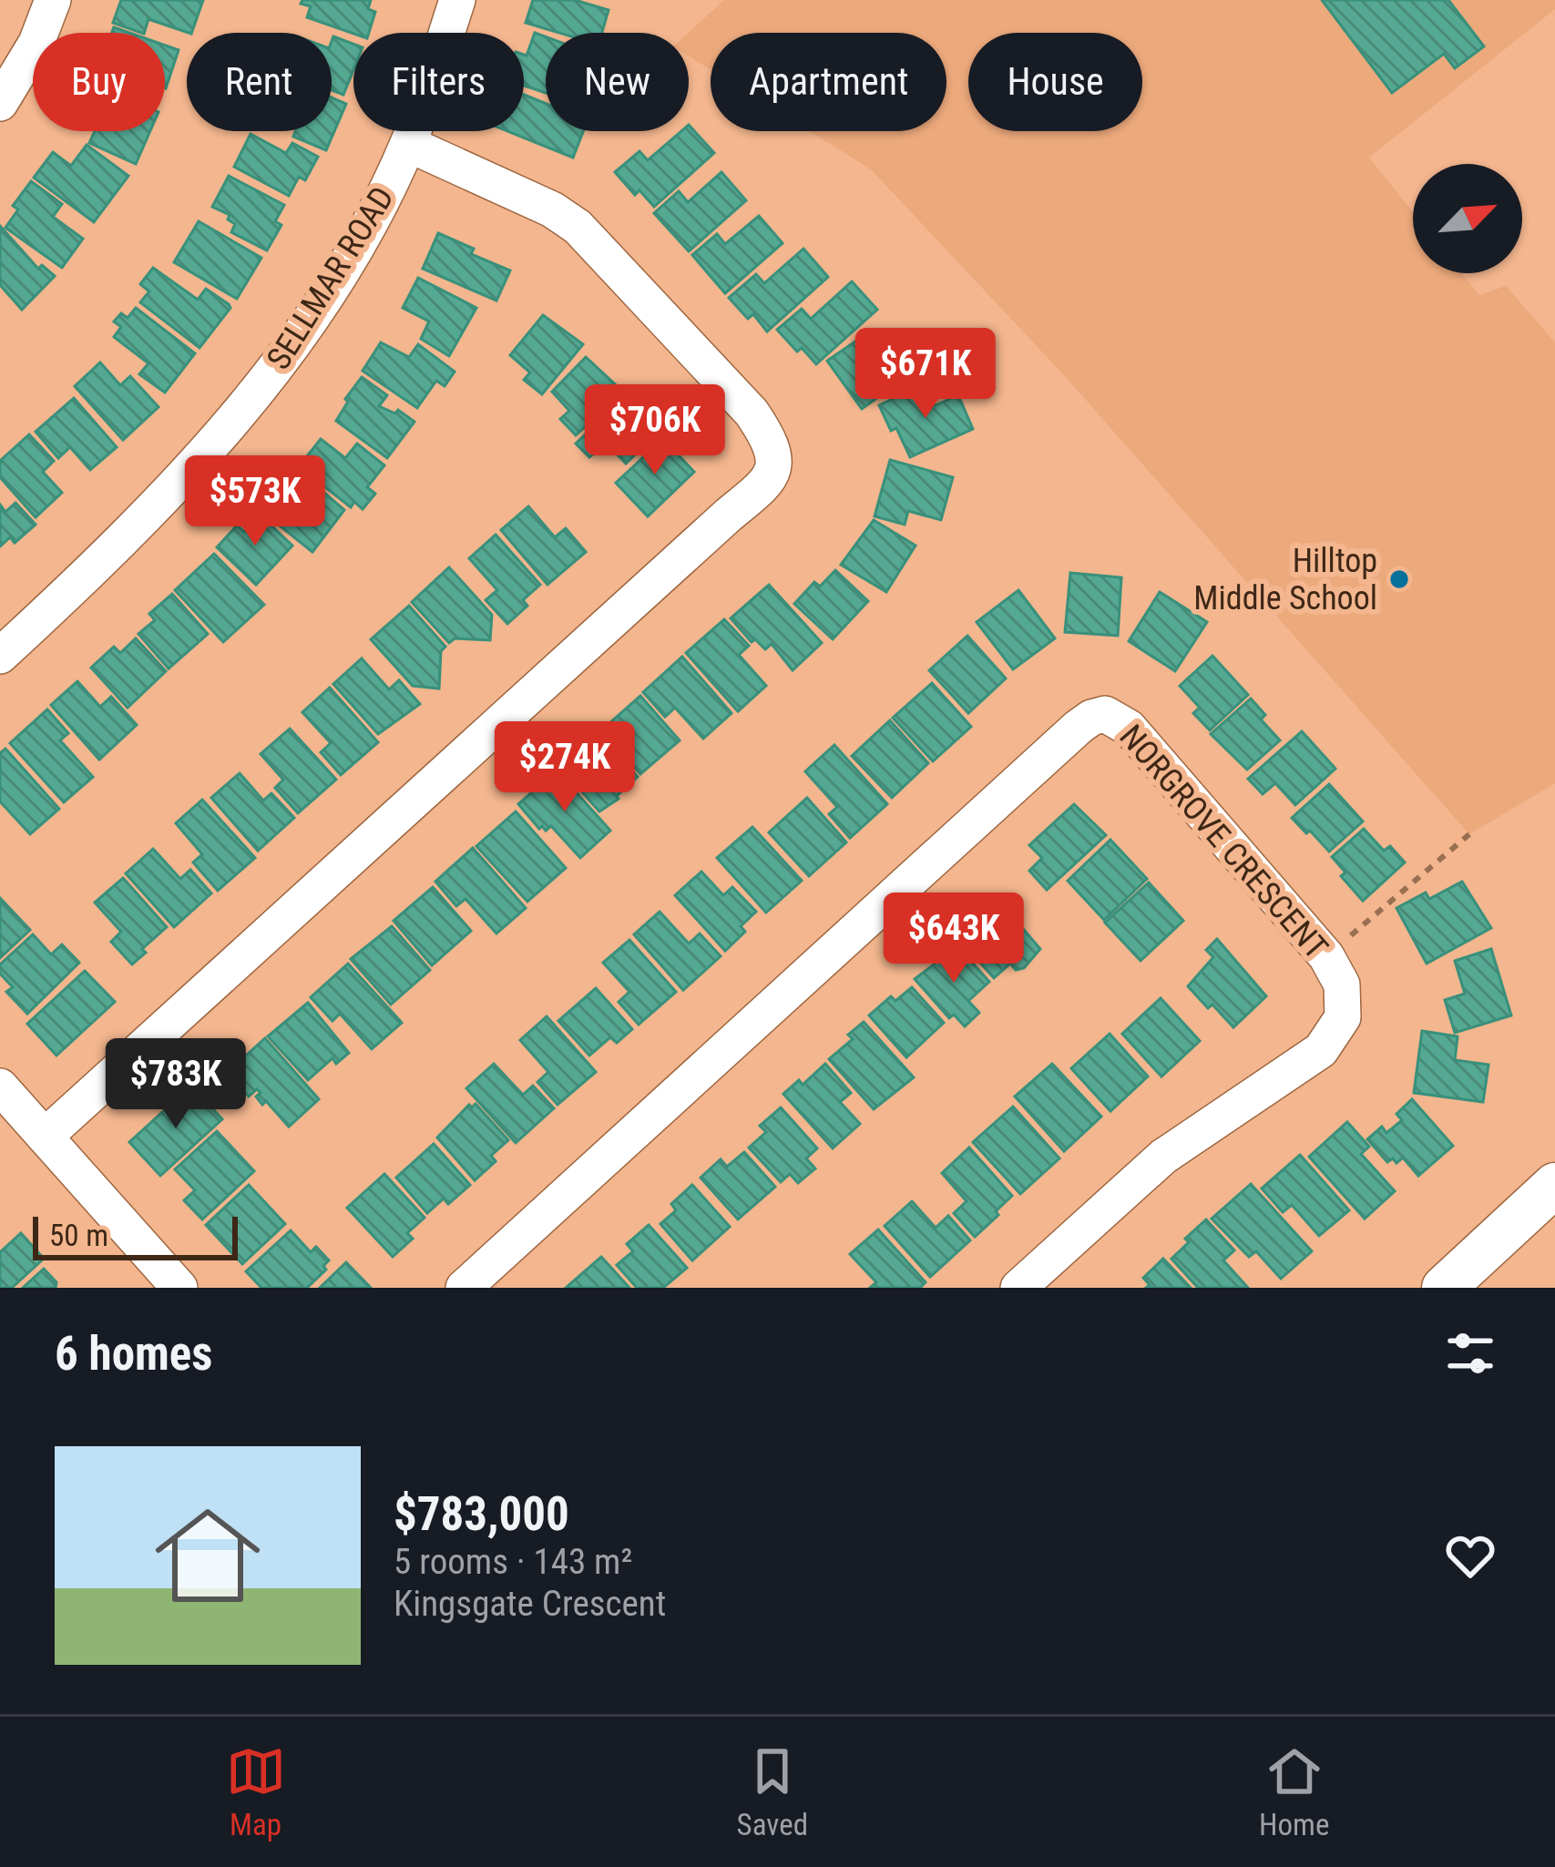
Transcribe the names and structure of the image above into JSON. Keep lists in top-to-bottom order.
{
  "streets": {
    "street": ["SELLMAR ROAD", "NORGROVE CRESCENT"]
  },
  "places": ["Hilltop Middle School"],
  "scale_bar": "50 m",
  "north": "top right",
  "page": {
    "chip": [
      "Buy",
      "Rent",
      "Filters",
      "New",
      "Apartment",
      "House"
    ],
    "price": [
      "$671K",
      "$706K",
      "$573K",
      "$274K",
      "$643K",
      "$783K"
    ],
    "scale": "50 m",
    "heading": "6 homes",
    "list": [
      {
        "name": "$783,000",
        "note": "5 rooms · 143 m² · Kingsgate Crescent"
      }
    ],
    "tabs": ["Map", "Saved", "Home"]
  }
}
